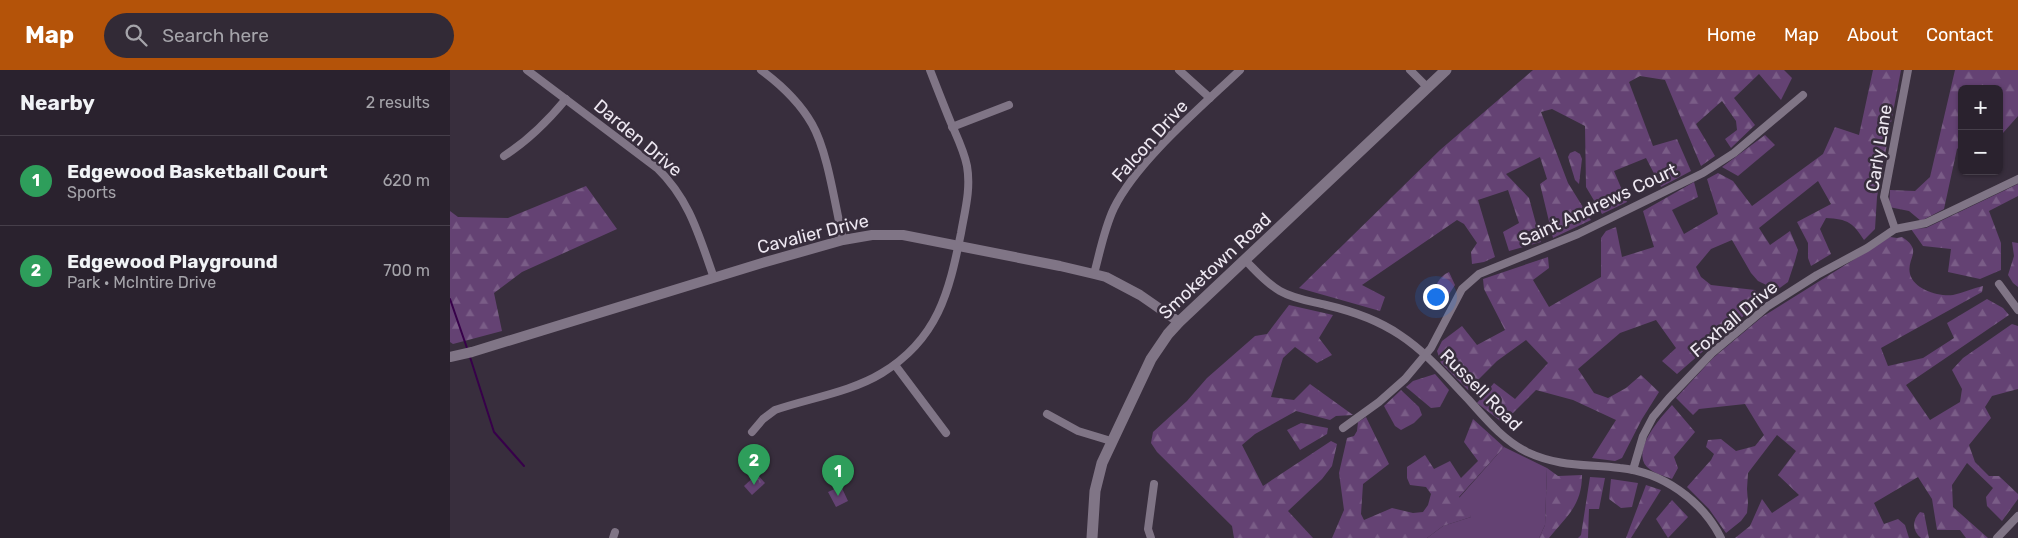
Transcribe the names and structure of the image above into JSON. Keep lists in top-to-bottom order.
{
  "streets": {
    "main road": ["Smoketown Road"],
    "street": [
      "Darden Drive",
      "Falcon Drive",
      "Carly Lane",
      "Saint Andrews Court",
      "Cavalier Drive",
      "Foxhall Drive",
      "Russell Road"
    ]
  },
  "crossings": [
    ["Darden Drive", "Cavalier Drive"],
    ["Falcon Drive", "Cavalier Drive"],
    ["Carly Lane", "Foxhall Drive"],
    ["Saint Andrews Court", "Russell Road"],
    ["Cavalier Drive", "Smoketown Road"],
    ["Smoketown Road", "Russell Road"],
    ["Foxhall Drive", "Russell Road"]
  ],
  "page": {
    "header": "Map",
    "search": "Search here",
    "nav": [
      "Home",
      "Map",
      "About",
      "Contact"
    ],
    "heading": ["Nearby", "2 results"],
    "map_buttons": ["+", "−"],
    "list": [
      {
        "mark": "1",
        "name": "Edgewood Basketball Court",
        "note": "Sports",
        "value": "620 m"
      },
      {
        "mark": "2",
        "name": "Edgewood Playground",
        "note": "Park · McIntire Drive",
        "value": "700 m"
      }
    ],
    "pins": ["2", "1"]
  }
}
